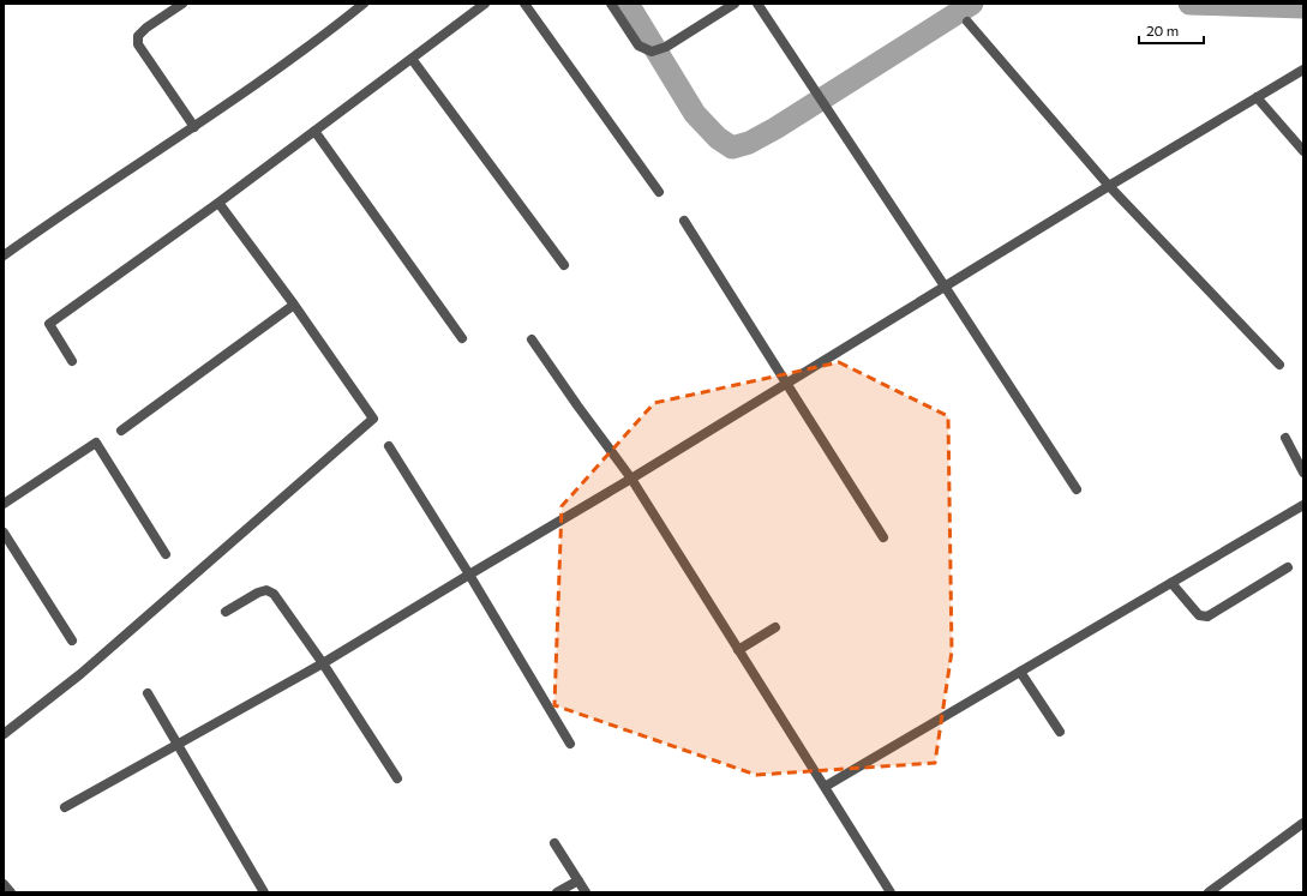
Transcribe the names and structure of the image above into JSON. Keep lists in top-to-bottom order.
{
  "scale_bar": "20 m"
}
